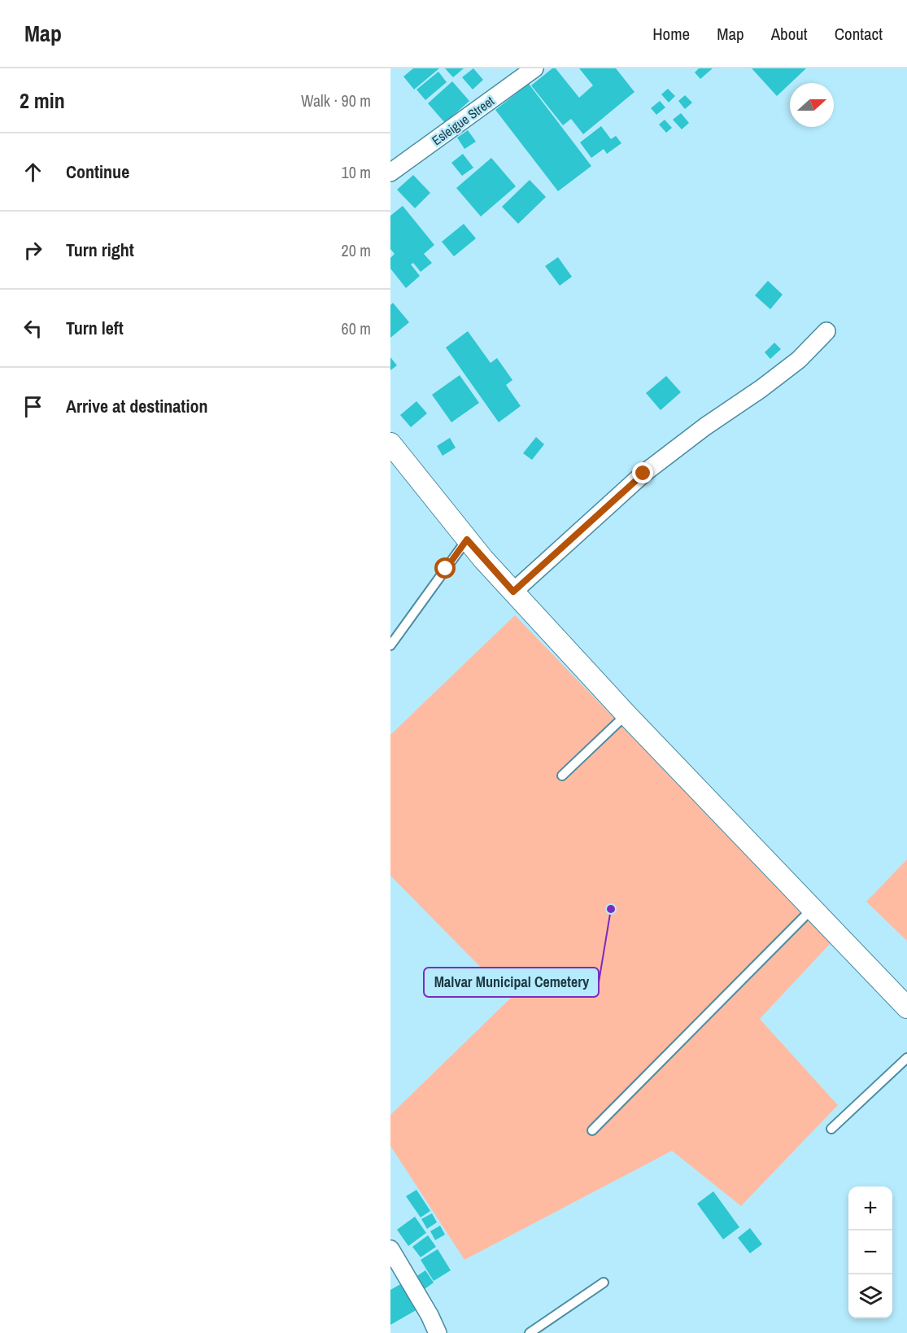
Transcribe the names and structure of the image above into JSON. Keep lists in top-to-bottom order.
{
  "streets": {
    "street": ["Esleigue Street"]
  },
  "places": ["Malvar Municipal Cemetery"],
  "north": "right",
  "page": {
    "header": "Map",
    "nav": [
      "Home",
      "Map",
      "About",
      "Contact"
    ],
    "heading": ["2 min", "Walk · 90 m"],
    "list": [
      ["Continue", "10 m"],
      ["Turn right", "20 m"],
      ["Turn left", "60 m"],
      "Arrive at destination"
    ],
    "map_buttons": ["+", "−"]
  }
}
